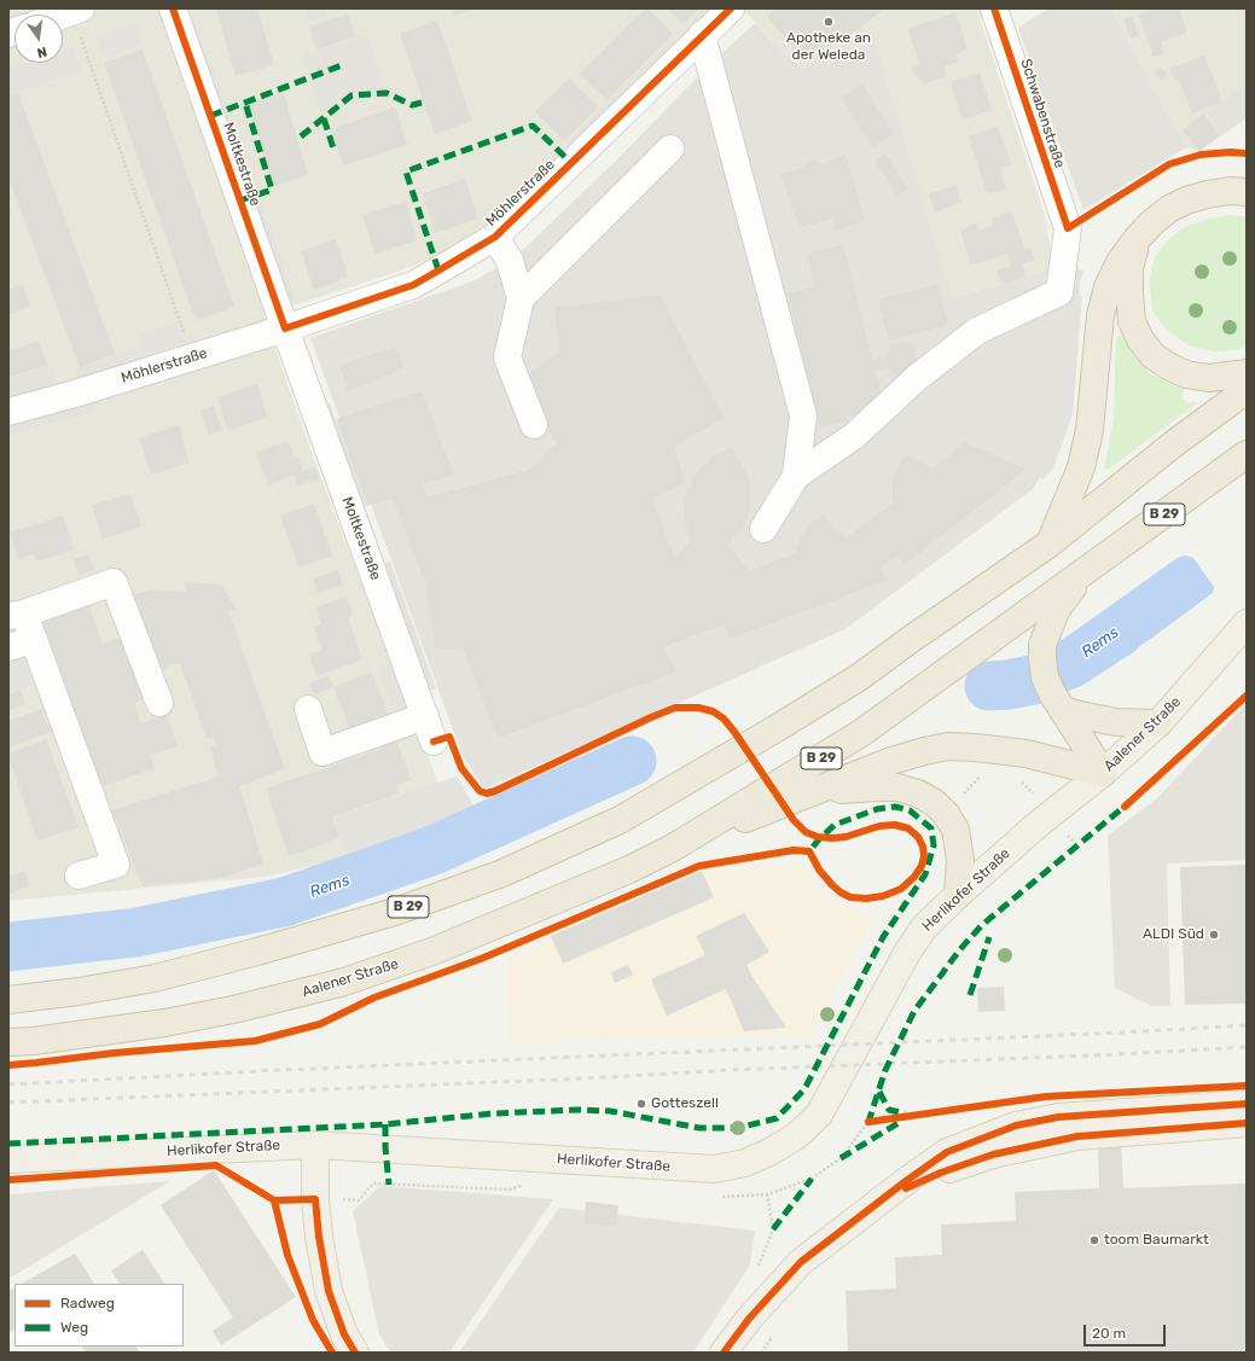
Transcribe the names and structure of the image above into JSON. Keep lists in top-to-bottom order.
{
  "streets": {
    "highway": ["B 29", "Aalener Straße"],
    "main road": ["Herlikofer Straße"],
    "street": ["Schwabenstraße", "Moltkestraße", "Möhlerstraße"]
  },
  "crossings": [
    ["Moltkestraße", "Möhlerstraße"],
    ["B 29", "Aalener Straße"],
    ["Aalener Straße", "Herlikofer Straße"]
  ],
  "water": ["Rems"],
  "places": [
    "Apotheke an der Weleda",
    "ALDI Süd",
    "Gotteszell",
    "toom Baumarkt"
  ],
  "legend": ["Radweg", "Weg"],
  "scale_bar": "20 m",
  "north": "bottom"
}
